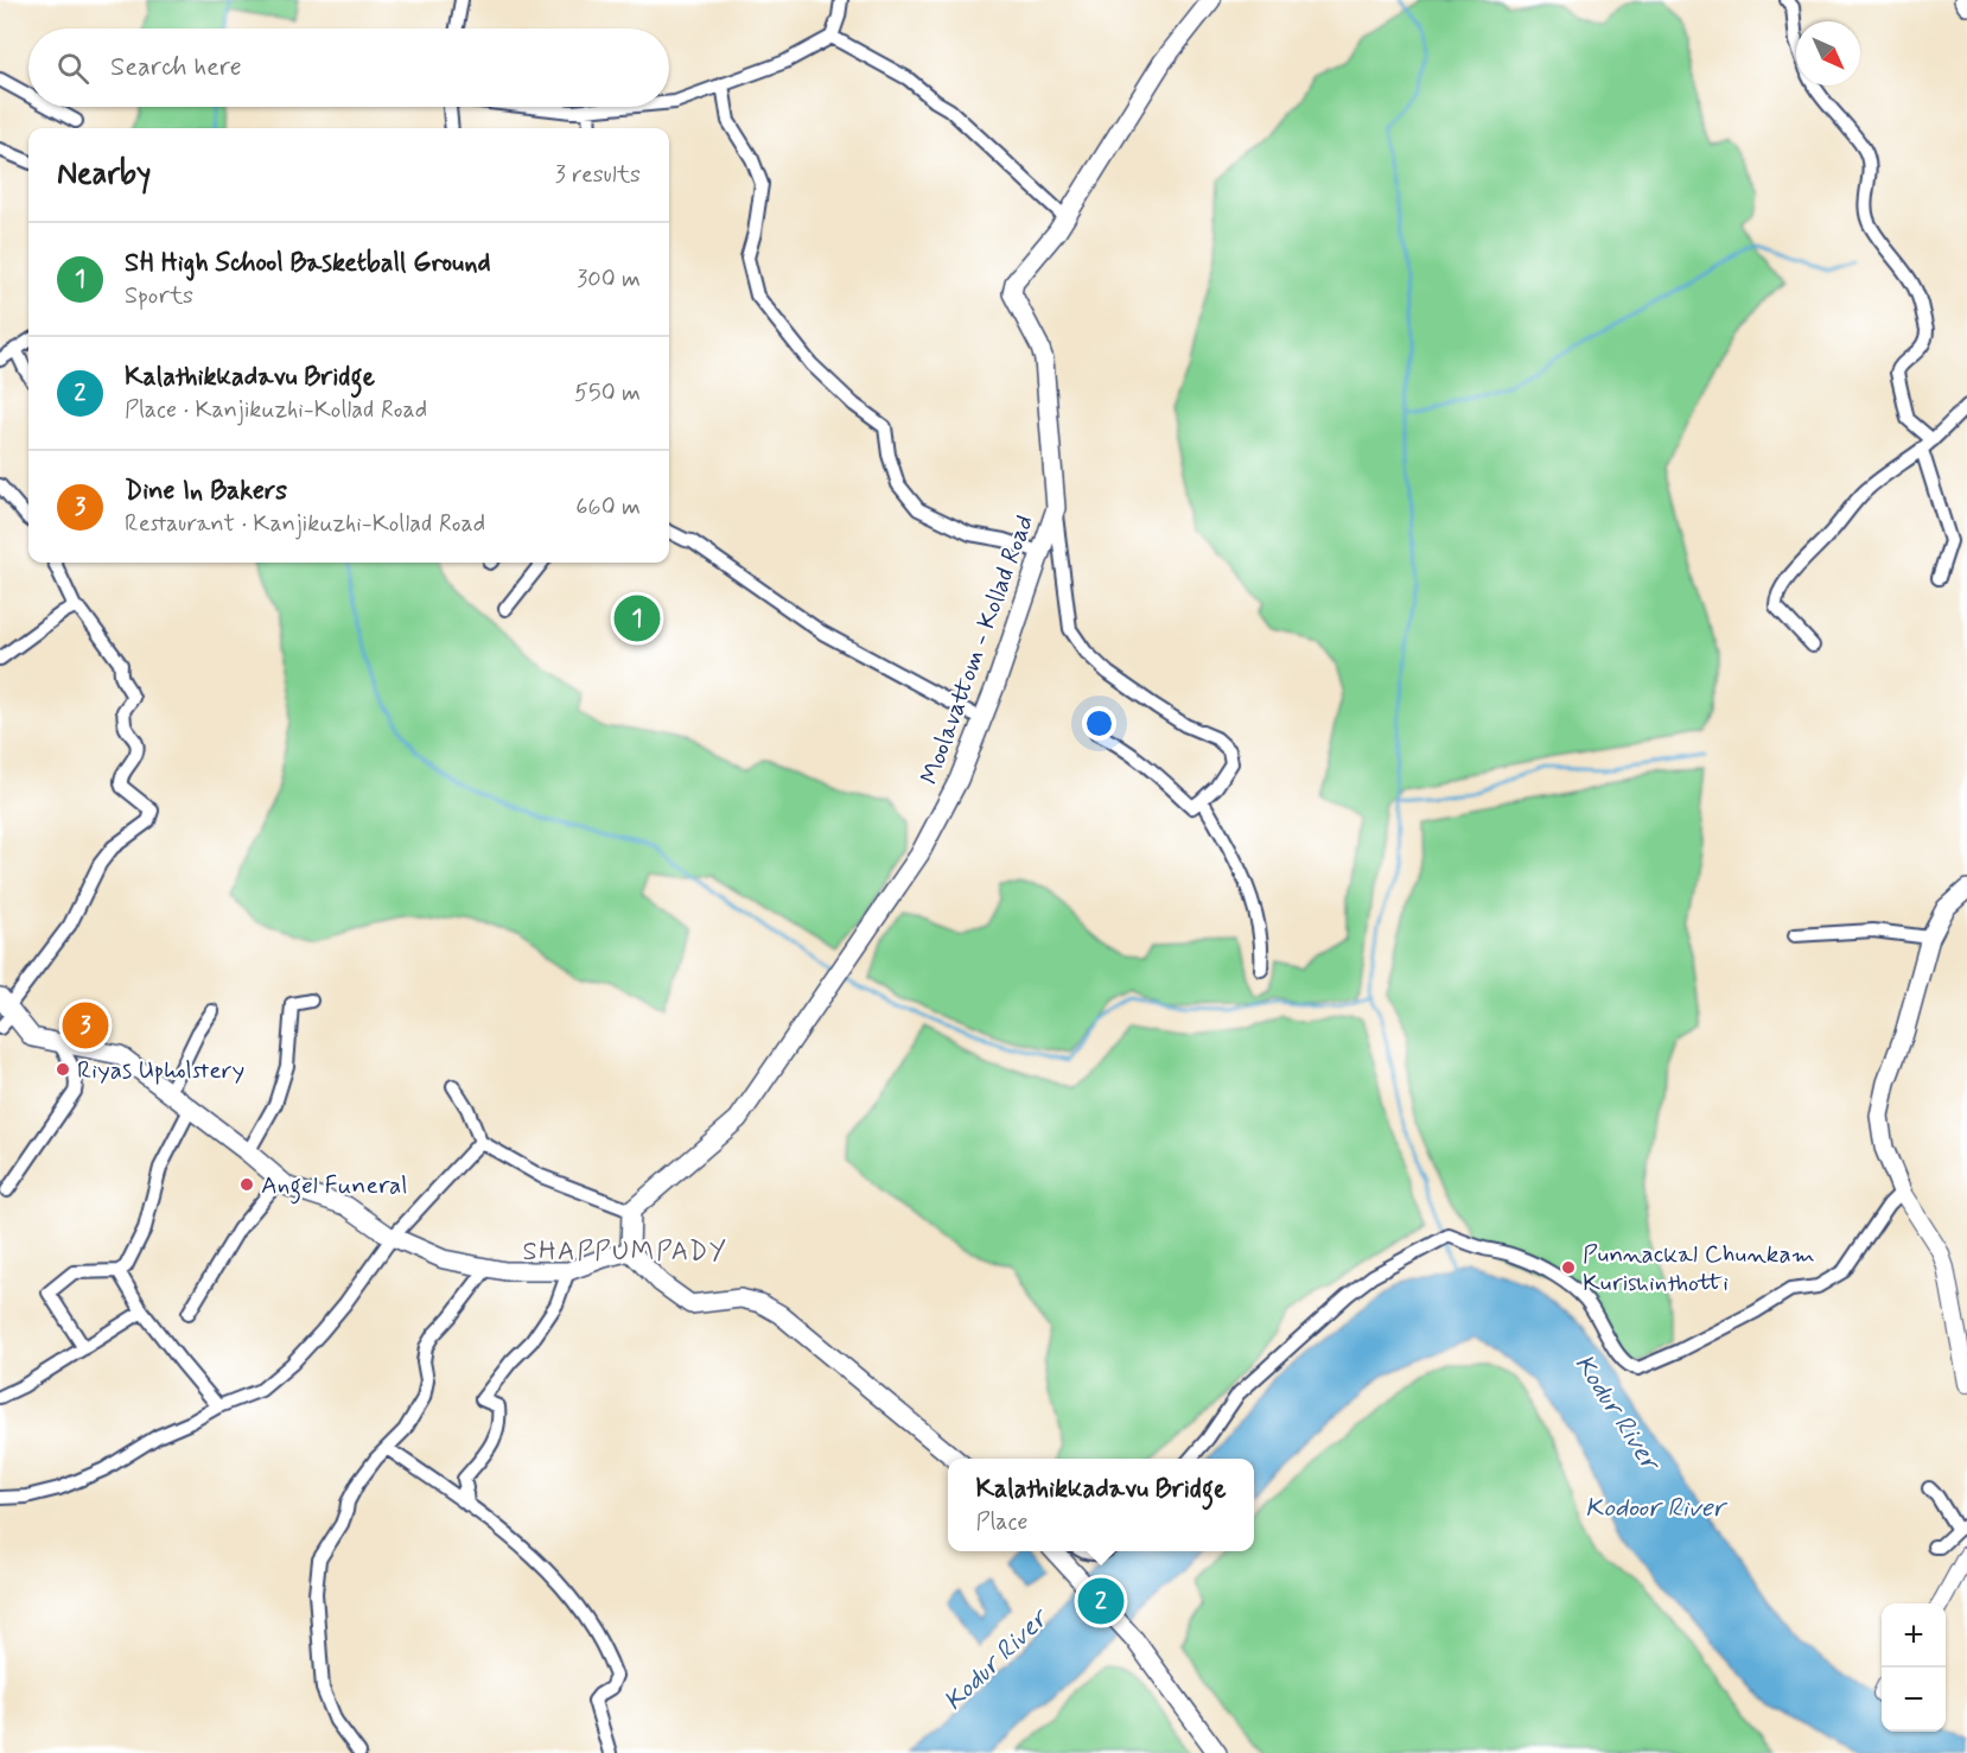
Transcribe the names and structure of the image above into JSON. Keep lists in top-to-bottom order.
{
  "streets": {
    "main road": ["Moolavattom - Kollad Road"]
  },
  "districts": ["SHAPPUMPADY"],
  "water": ["Kodur River", "Kodoor River"],
  "places": ["Riyas Upholstery", "Angel Funeral", "Punnackal Chunkam Kurishinthotti"],
  "north": "bottom right",
  "page": {
    "search": "Search here",
    "heading": ["Nearby", "3 results"],
    "list": [
      {
        "mark": "1",
        "name": "SH High School Basketball Ground",
        "note": "Sports",
        "value": "300 m"
      },
      {
        "mark": "2",
        "name": "Kalathikkadavu Bridge",
        "note": "Place · Kanjikuzhi-Kollad Road",
        "value": "550 m"
      },
      {
        "mark": "3",
        "name": "Dine In Bakers",
        "note": "Restaurant · Kanjikuzhi-Kollad Road",
        "value": "660 m"
      }
    ],
    "pins": ["1", "3", "2"],
    "popup": ["Kalathikkadavu Bridge", "Place"],
    "map_buttons": ["+", "−"]
  }
}
